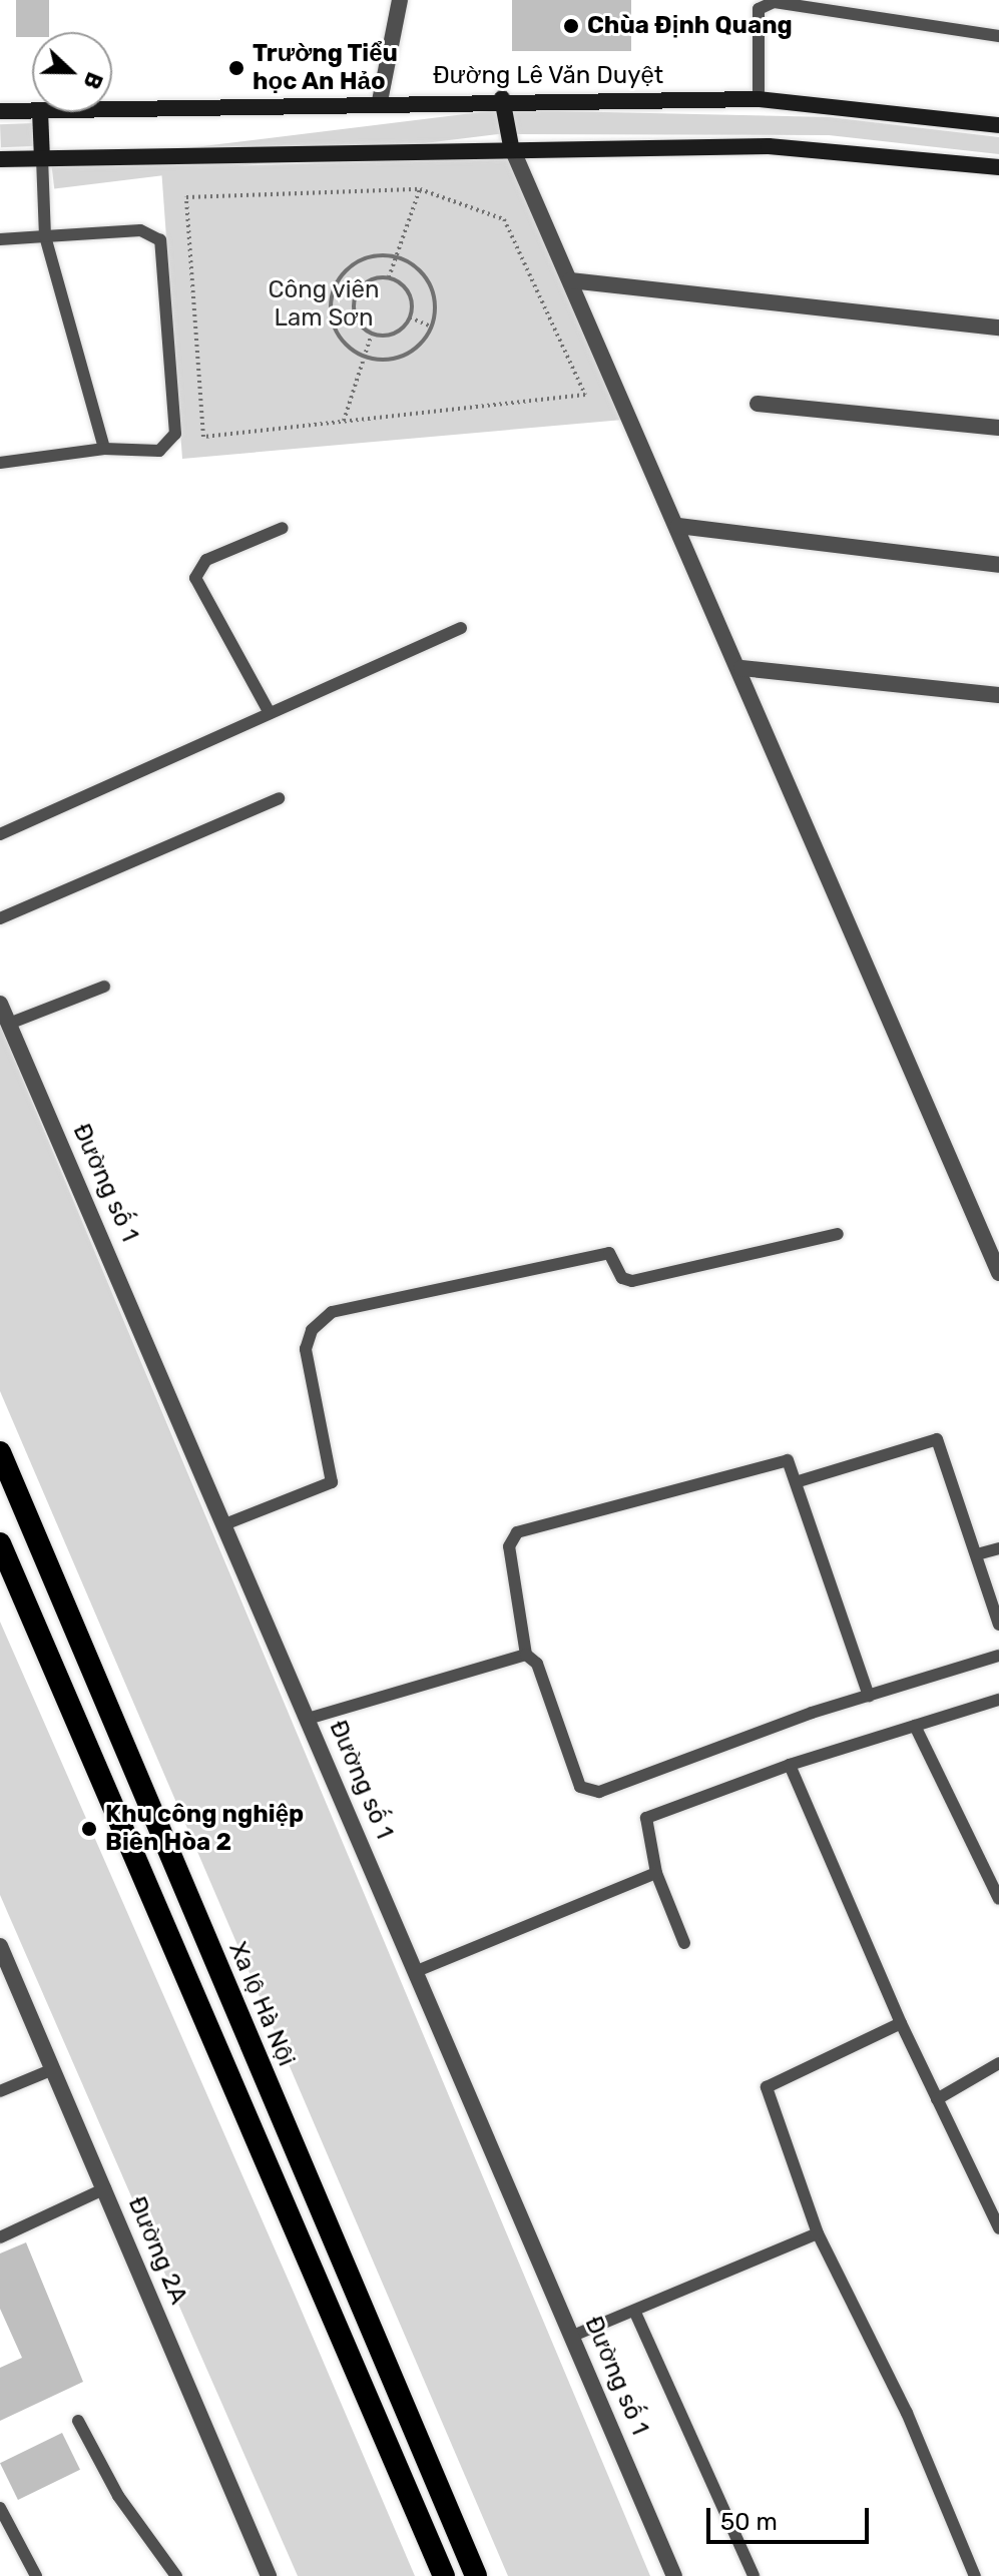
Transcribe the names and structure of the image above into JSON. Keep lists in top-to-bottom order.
{
  "streets": {
    "highway": ["Xa lộ Hà Nội"],
    "main road": ["Đường Lê Văn Duyệt"],
    "street": ["Đường số 1", "Đường 2A"]
  },
  "parks": ["Công viên Lam Sơn"],
  "places": ["Chùa Định Quang", "Trường Tiểu học An Hảo", "Khu công nghiệp Biên Hòa 2"],
  "scale_bar": "50 m",
  "north": "right"
}
